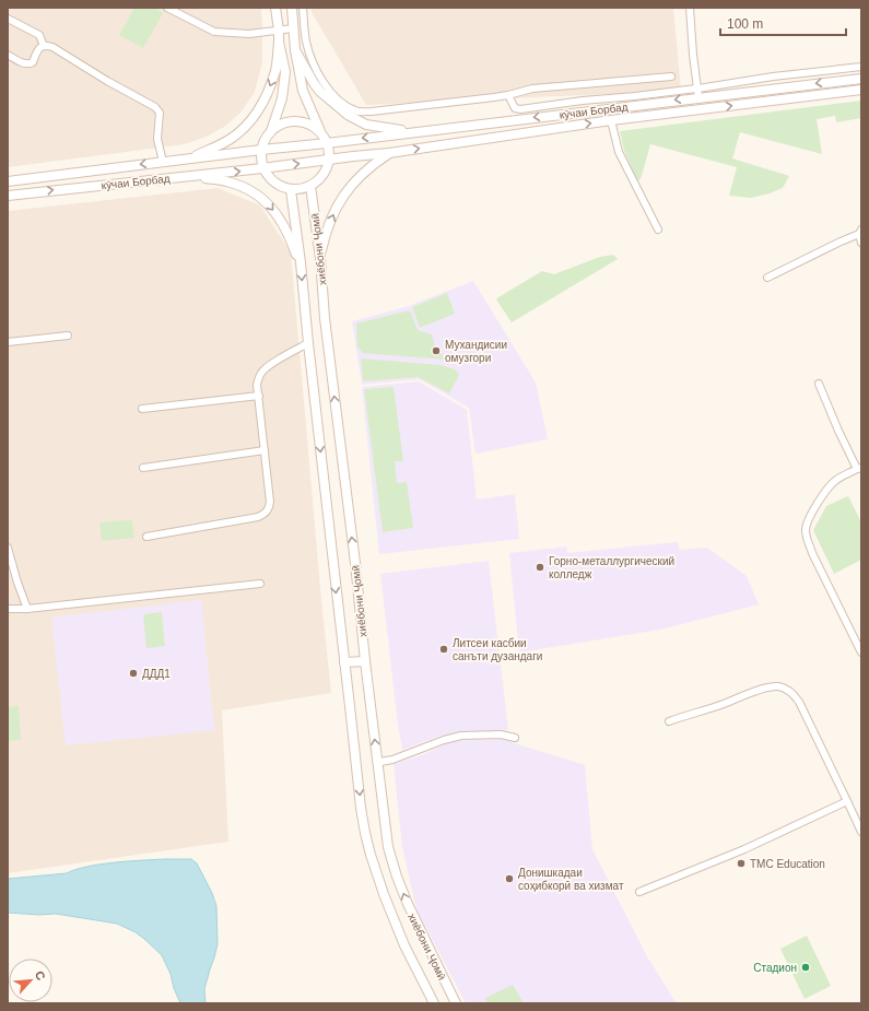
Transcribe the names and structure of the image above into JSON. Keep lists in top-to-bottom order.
{
  "streets": {
    "main road": ["кӯчаи Борбад", "хиёбони Ҷомӣ"]
  },
  "places": [
    "Мухандисии омузгори",
    "Горно-металлургический колледж",
    "Литсеи касбии санъти дузандаги",
    "ДДД1",
    "TMC Education",
    "Донишкадаи соҳибкорӣ ва хизмат",
    "Стадион"
  ],
  "scale_bar": "100 m",
  "north": "top right"
}
